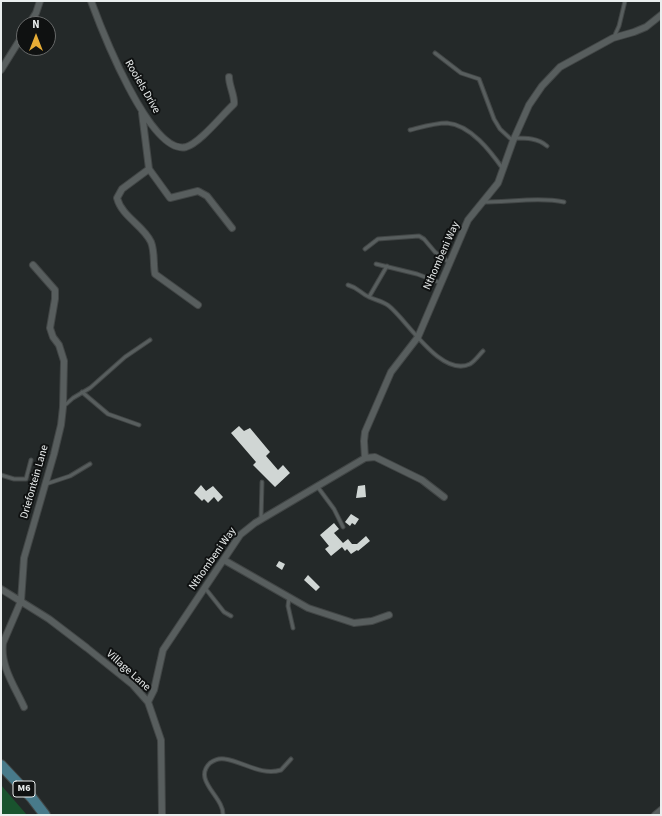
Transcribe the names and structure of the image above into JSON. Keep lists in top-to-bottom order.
{
  "streets": {
    "main road": ["M6"],
    "street": [
      "Rooiels Drive",
      "Nthombeni Way",
      "Driefontein Lane",
      "Village Lane"
    ]
  },
  "crossings": [
    ["Nthombeni Way", "Village Lane"],
    ["Driefontein Lane", "Village Lane"]
  ],
  "north": "top"
}
